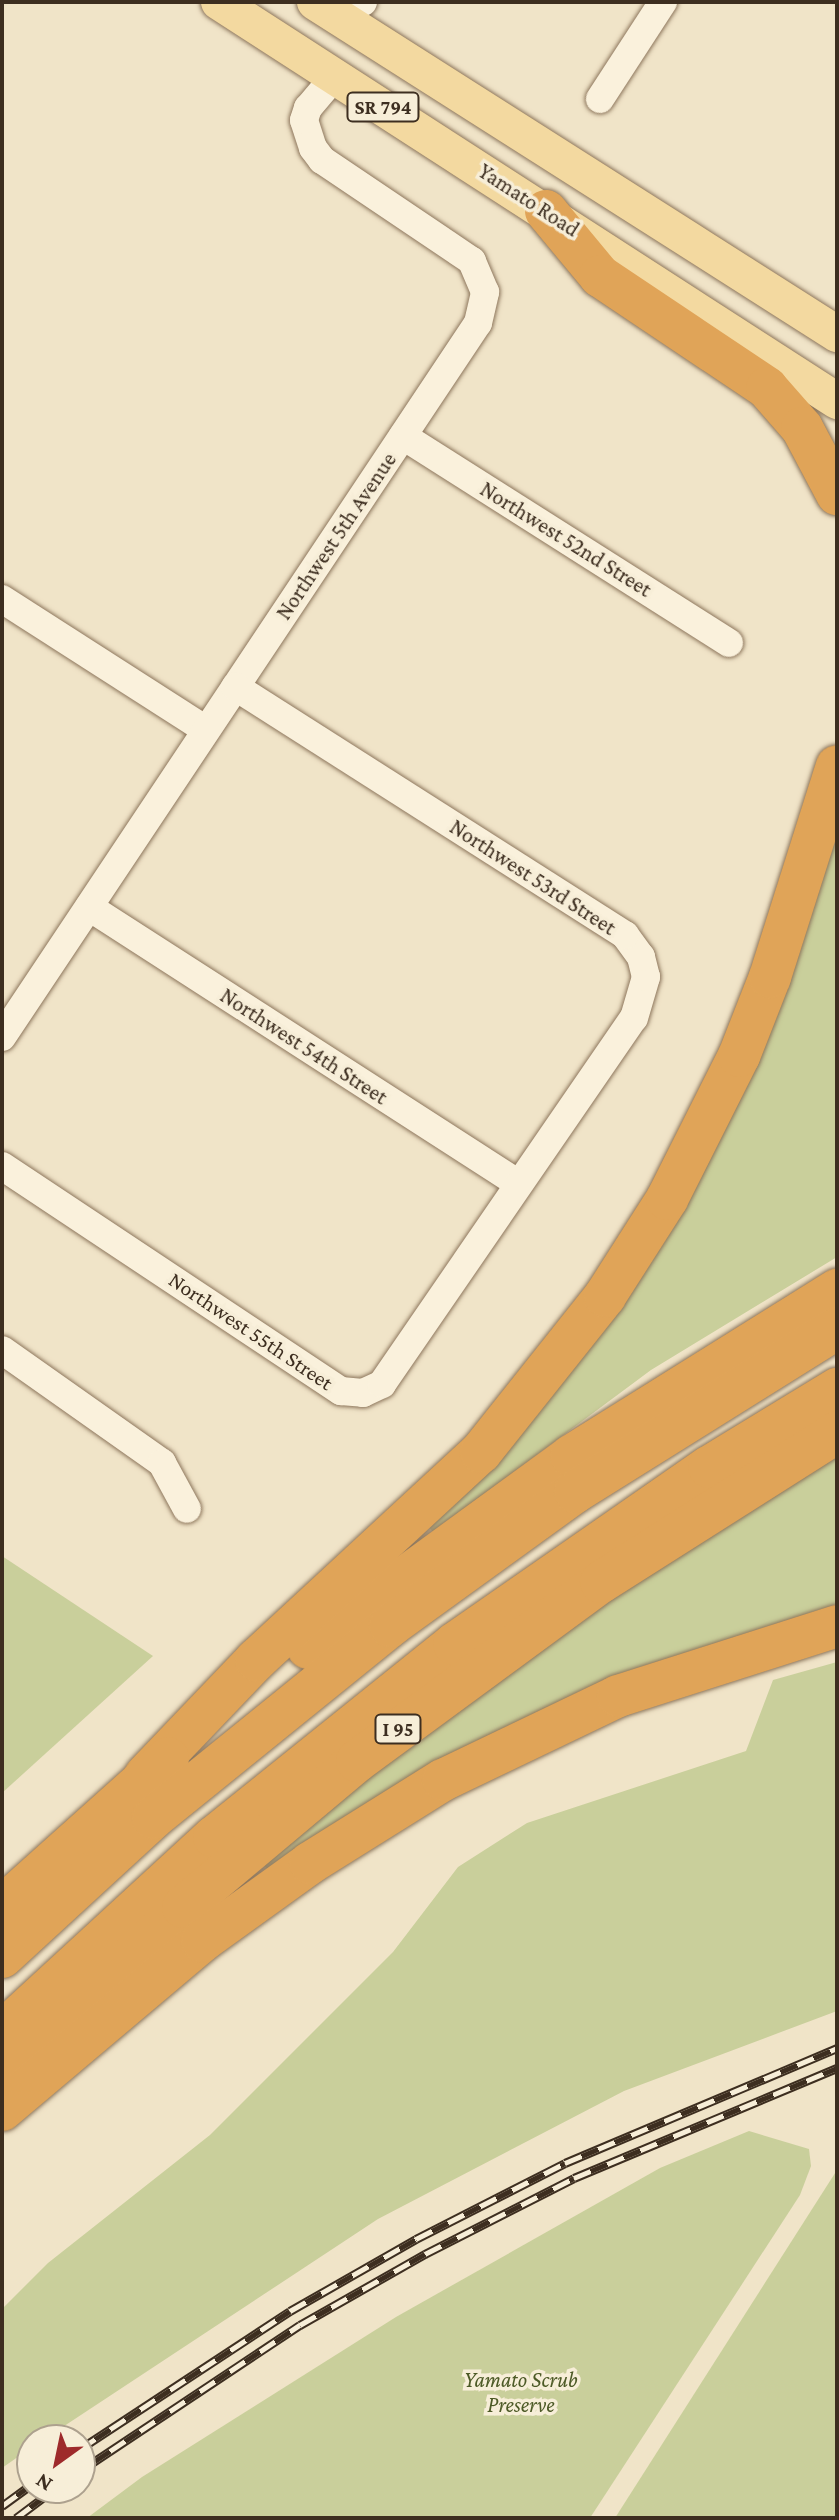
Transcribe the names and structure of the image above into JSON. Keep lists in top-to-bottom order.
{
  "streets": {
    "highway": ["I 95"],
    "main road": ["SR 794", "Yamato Road"],
    "street": [
      "Northwest 5th Avenue",
      "Northwest 52nd Street",
      "Northwest 53rd Street",
      "Northwest 54th Street",
      "Northwest 55th Street"
    ]
  },
  "crossings": [
    ["Yamato Road", "Northwest 5th Avenue"],
    ["Northwest 5th Avenue", "Northwest 52nd Street"],
    ["Northwest 5th Avenue", "Northwest 53rd Street"],
    ["Northwest 5th Avenue", "Northwest 54th Street"],
    ["Northwest 53rd Street", "Northwest 54th Street"],
    ["Northwest 53rd Street", "Northwest 55th Street"],
    ["Northwest 54th Street", "Northwest 55th Street"]
  ],
  "parks": ["Yamato Scrub Preserve"],
  "north": "bottom left"
}
